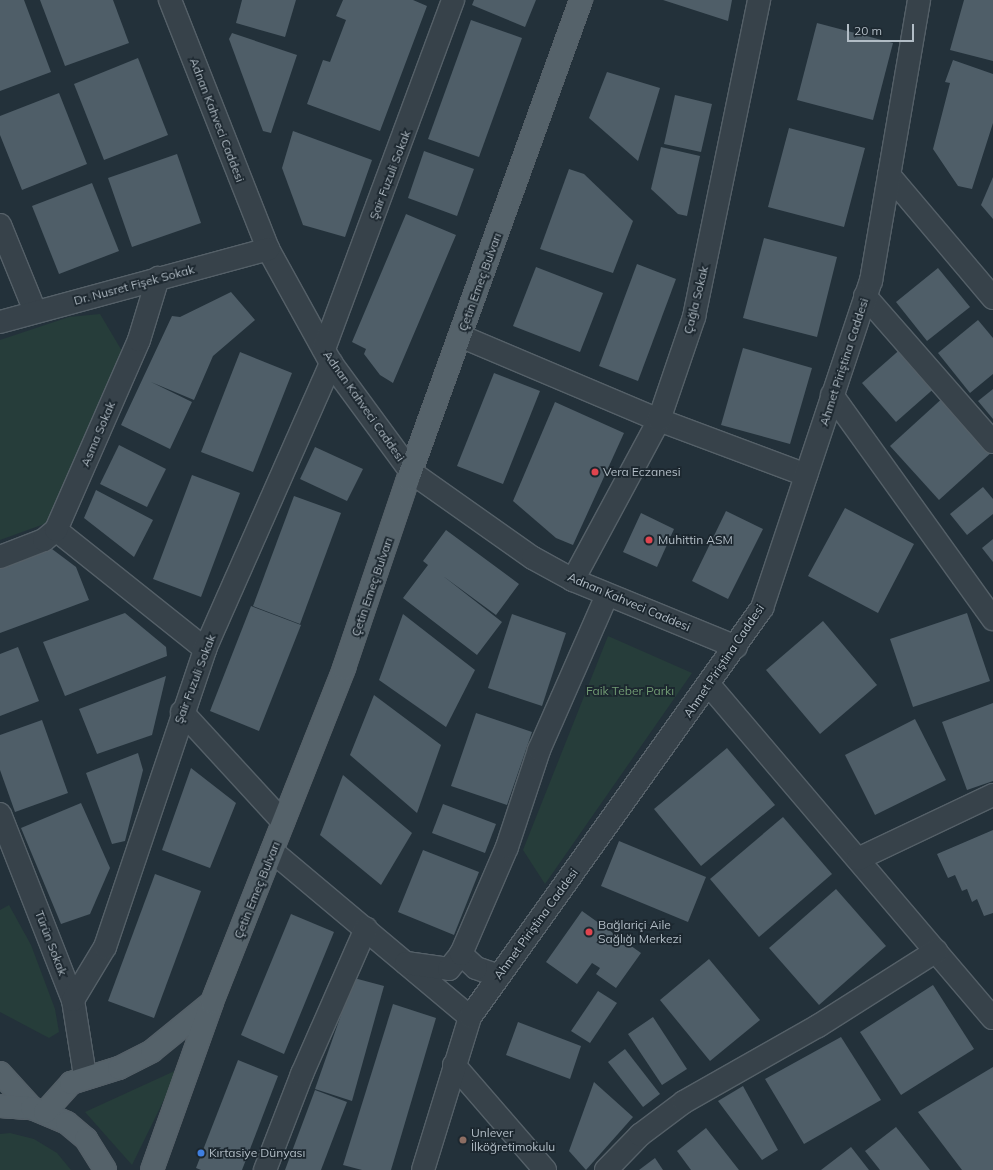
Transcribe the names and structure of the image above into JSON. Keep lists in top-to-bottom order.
{
  "streets": {
    "main road": ["Çetin Emeç Bulvarı"],
    "street": [
      "Adnan Kahveci Caddesi",
      "Şair Fuzuli Sokak",
      "Dr. Nusret Fişek Sokak",
      "Çağla Sokak",
      "Ahmet Piriştina Caddesi",
      "Asma Sokak",
      "Türün Sokak"
    ]
  },
  "crossings": [
    ["Adnan Kahveci Caddesi", "Şair Fuzuli Sokak"],
    ["Adnan Kahveci Caddesi", "Çetin Emeç Bulvarı"],
    ["Adnan Kahveci Caddesi", "Dr. Nusret Fişek Sokak"],
    ["Adnan Kahveci Caddesi", "Çağla Sokak"],
    ["Adnan Kahveci Caddesi", "Ahmet Piriştina Caddesi"],
    ["Şair Fuzuli Sokak", "Türün Sokak"],
    ["Dr. Nusret Fişek Sokak", "Asma Sokak"]
  ],
  "parks": ["Faik Teber Parkı"],
  "places": [
    "Vera Eczanesi",
    "Muhittin ASM",
    "Bağlariçi Aile Sağlığı Merkezi",
    "Unlever İlköğretimokulu",
    "Kırtasiye Dünyası"
  ],
  "scale_bar": "20 m"
}
